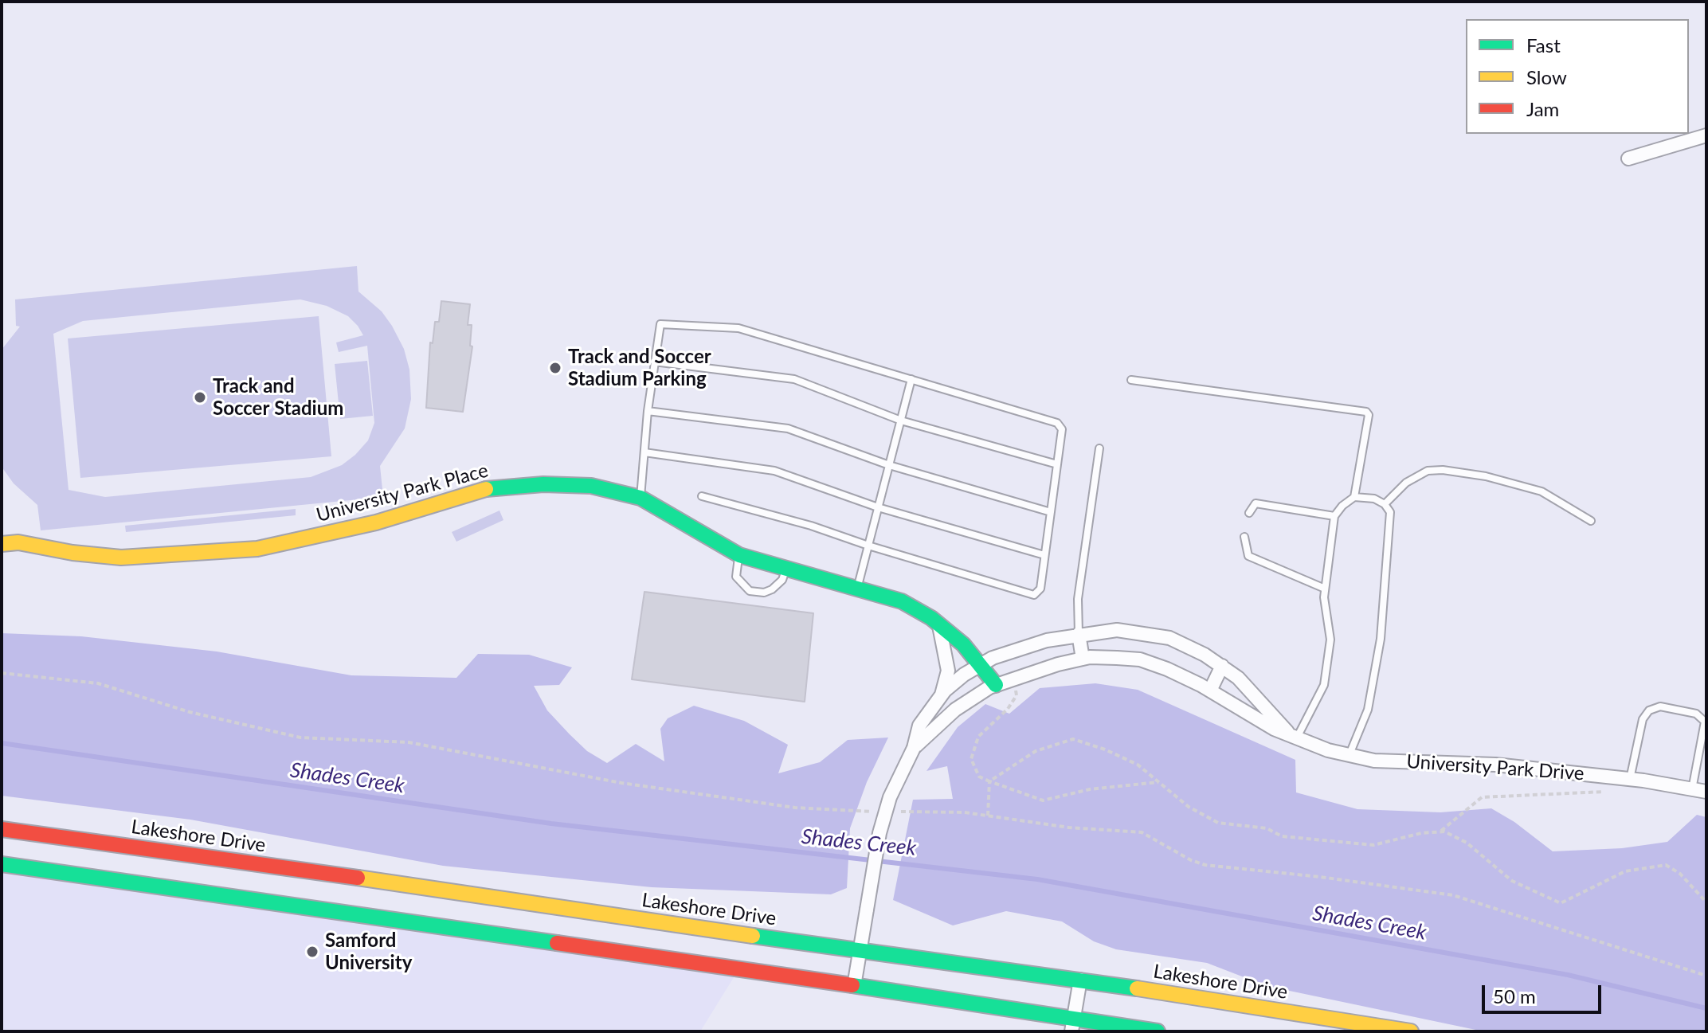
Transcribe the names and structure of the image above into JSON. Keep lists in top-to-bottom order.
{
  "streets": {
    "main road": ["University Park Place", "Lakeshore Drive"],
    "street": ["University Park Drive"]
  },
  "crossings": [
    ["University Park Place", "University Park Drive"],
    ["University Park Drive", "Lakeshore Drive"]
  ],
  "water": ["Shades Creek"],
  "places": ["Track and Soccer Stadium Parking", "Track and Soccer Stadium", "Samford University"],
  "legend": ["Fast", "Slow", "Jam"],
  "scale_bar": "50 m"
}
